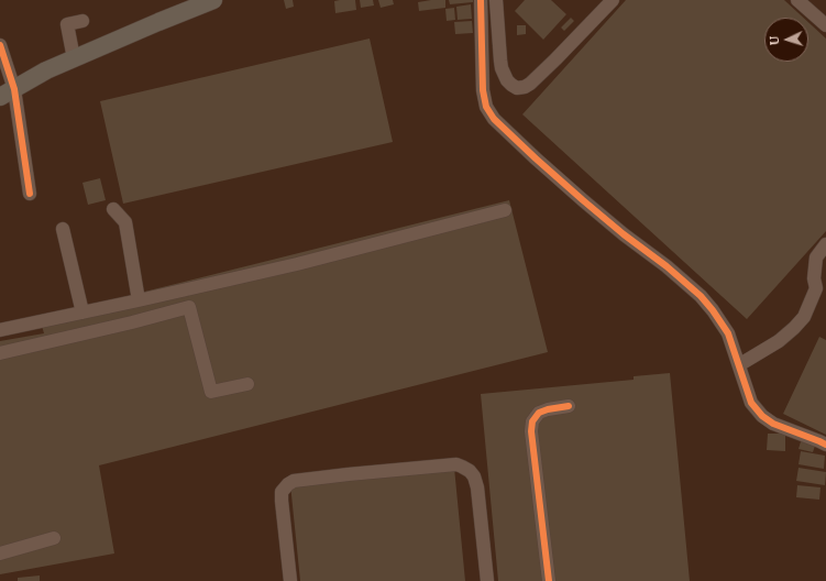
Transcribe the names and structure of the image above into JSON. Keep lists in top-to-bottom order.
{
  "north": "left"
}
